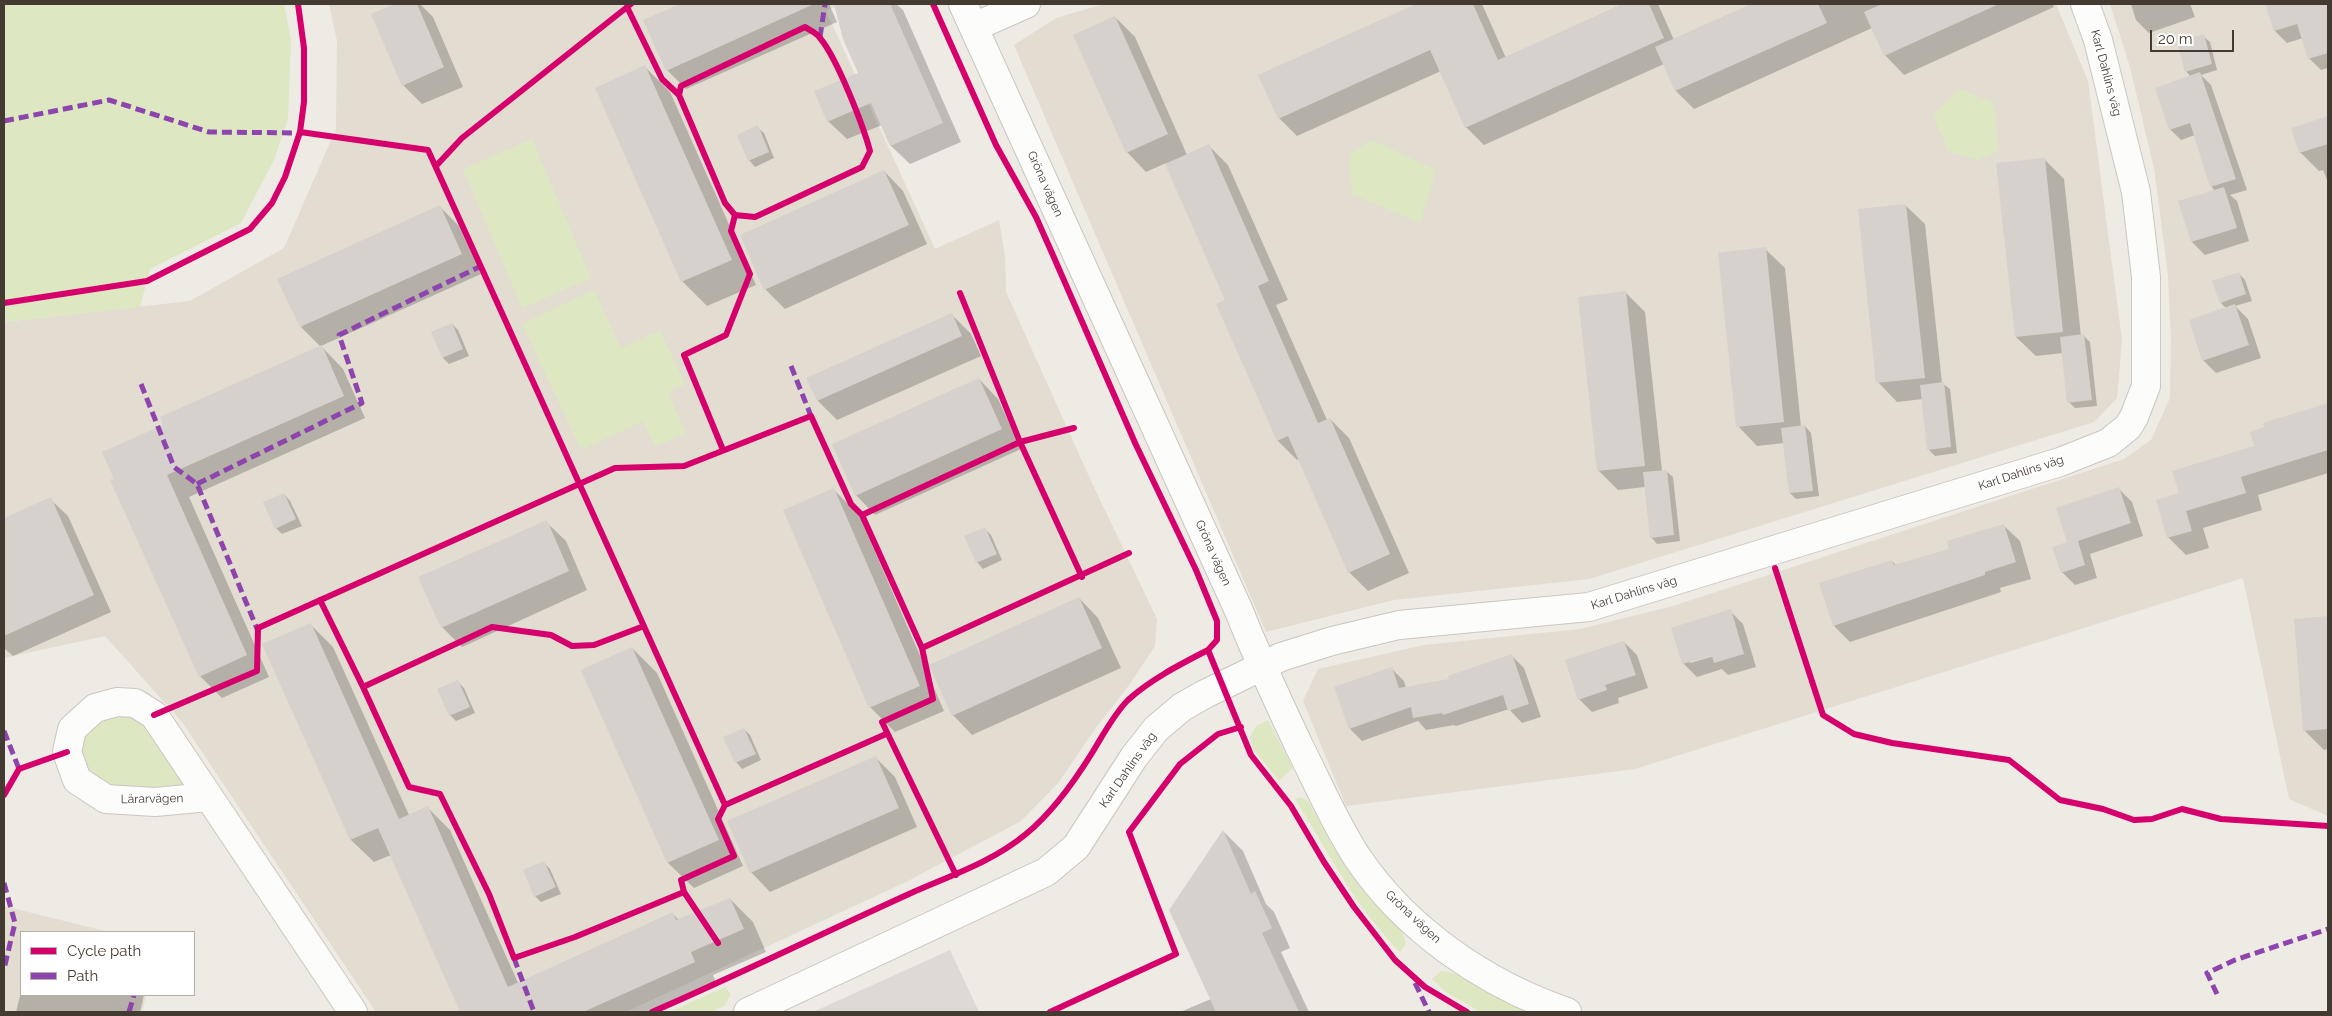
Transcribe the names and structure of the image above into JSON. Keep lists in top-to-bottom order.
{
  "streets": {
    "street": ["Karl Dahlins väg", "Gröna vägen", "Lärarvägen"]
  },
  "crossings": [
    ["Karl Dahlins väg", "Gröna vägen"]
  ],
  "legend": ["Cycle path", "Path"],
  "scale_bar": "20 m"
}
